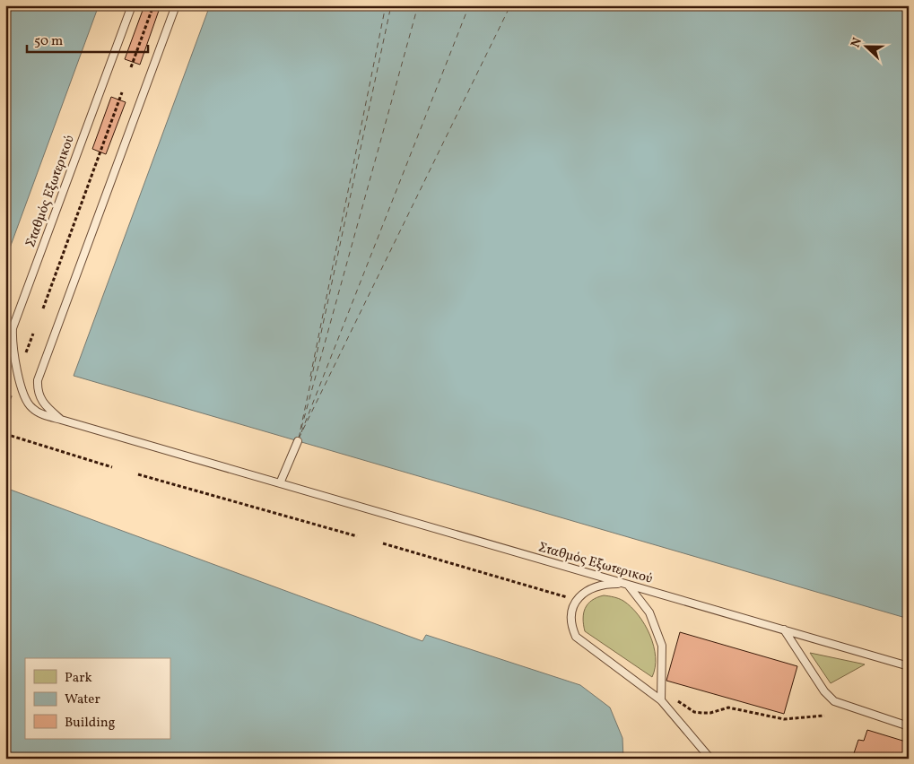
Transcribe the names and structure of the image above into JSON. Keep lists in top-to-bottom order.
{
  "streets": {
    "lane": ["Σταθμός Εξωτερικού"]
  },
  "legend": ["Park", "Water", "Building"],
  "scale_bar": "50 m",
  "north": "left"
}
